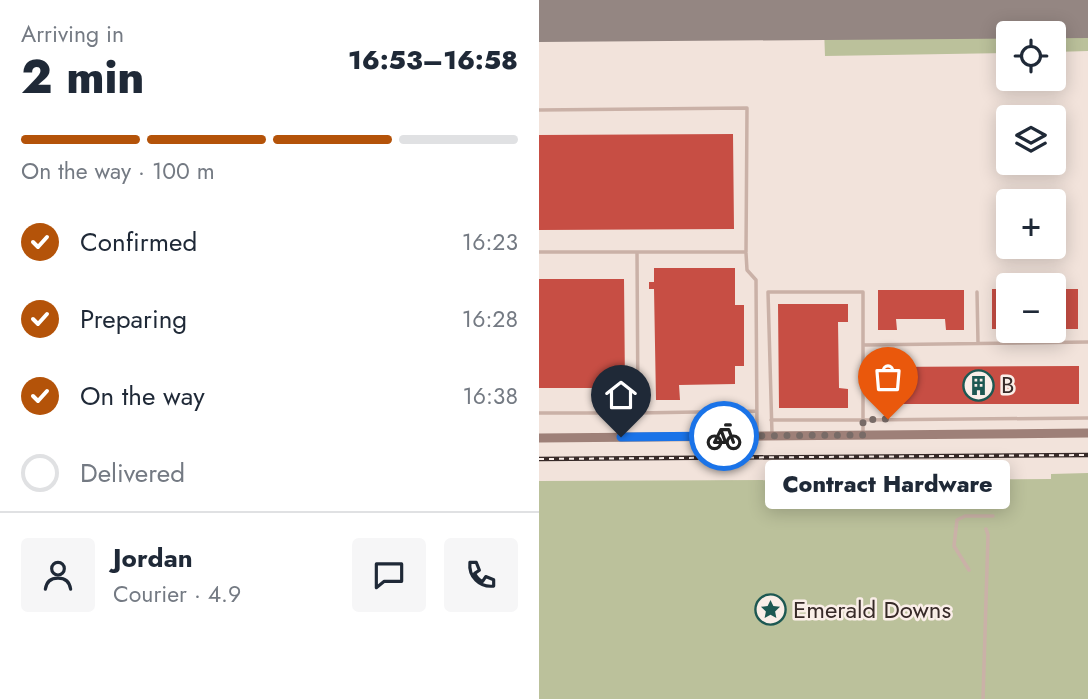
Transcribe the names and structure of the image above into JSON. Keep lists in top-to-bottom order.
{
  "places": {
    "building": ["B"],
    "other": ["Contract Hardware"],
    "place": ["Emerald Downs"]
  },
  "page": {
    "heading": ["2 min", "Arriving in", "16:53–16:58"],
    "panel": ["Jordan", "Courier · 4.9"],
    "map_buttons": ["+", "−"],
    "bar": "On the way · 100 m",
    "list": [
      ["Confirmed", "16:23"],
      ["Preparing", "16:28"],
      ["On the way", "16:38"],
      "Delivered"
    ],
    "bubble": "Contract Hardware"
  }
}
